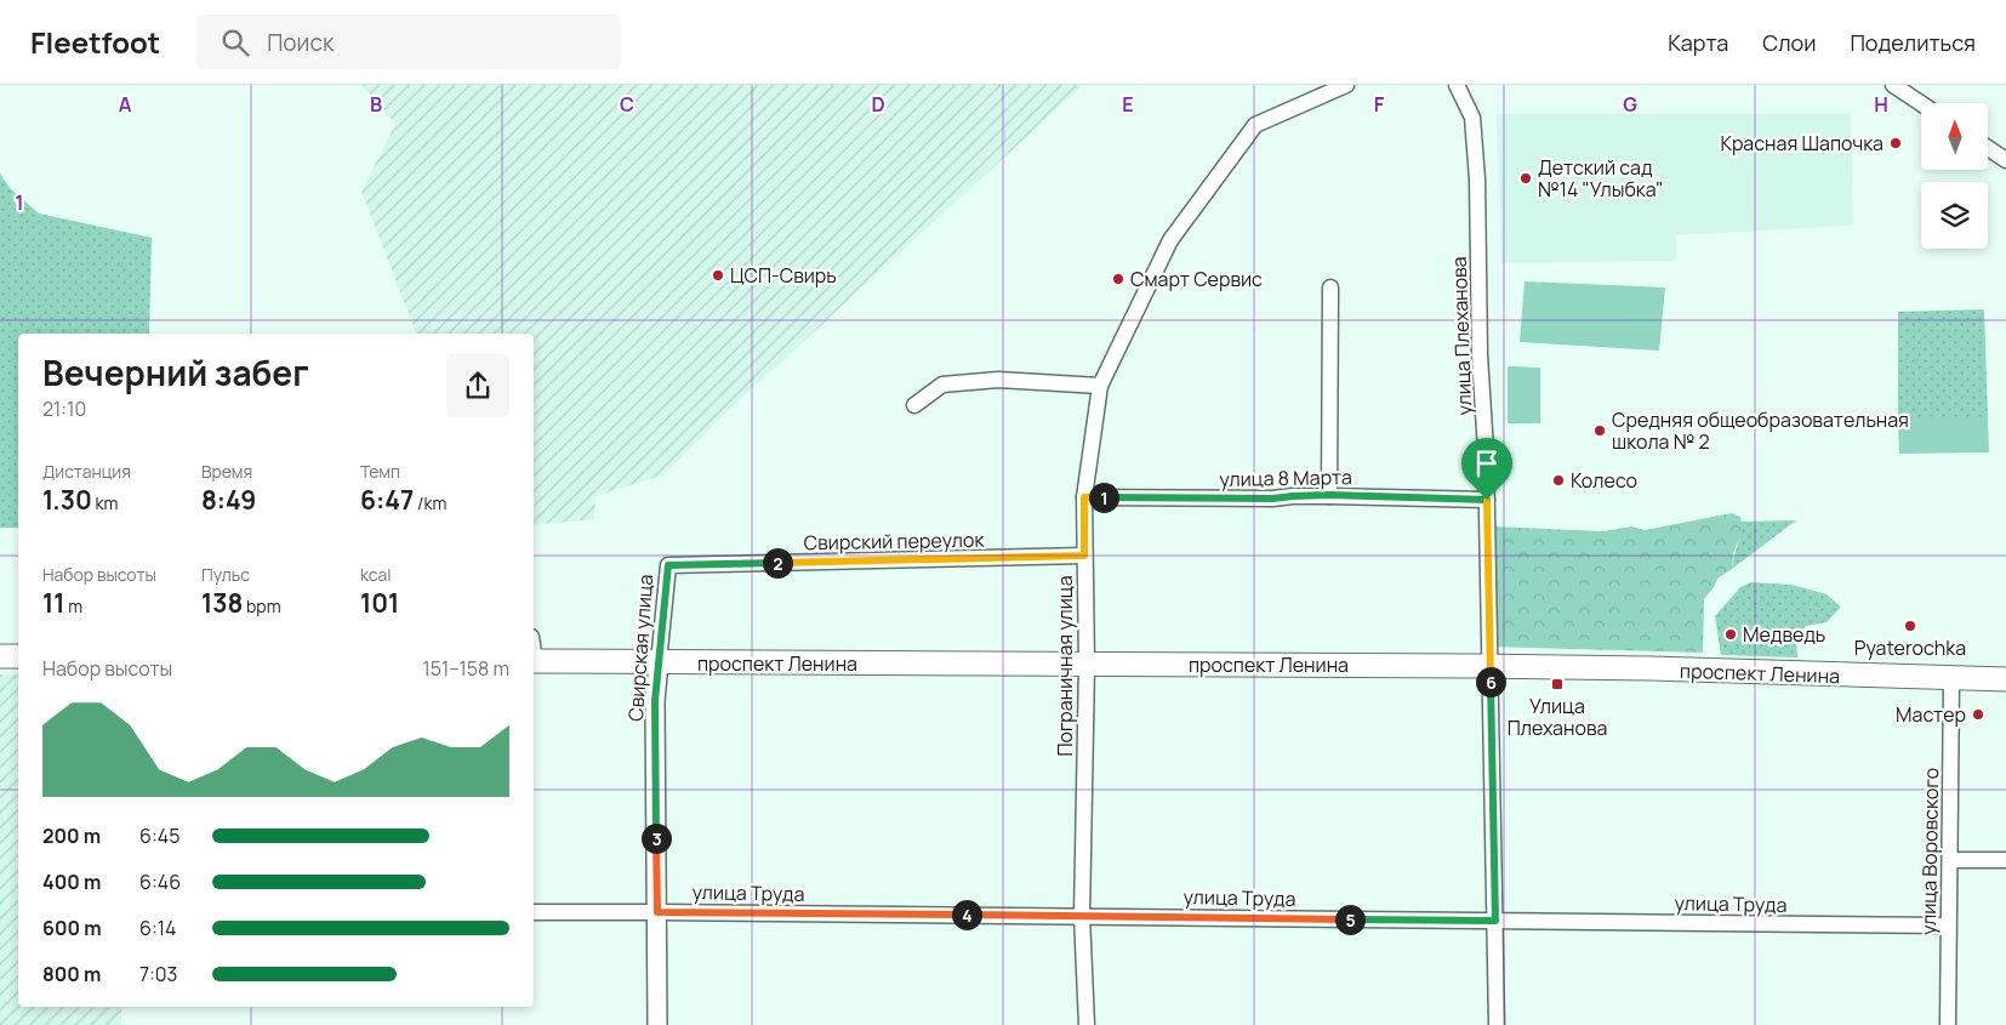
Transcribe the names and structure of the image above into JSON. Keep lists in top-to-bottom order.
{
  "streets": {
    "main road": ["проспект Ленина"],
    "street": [
      "улица Плеханова",
      "улица 8 Марта",
      "Свирский переулок",
      "Свирская улица",
      "Пограничная улица",
      "улица Воровского",
      "улица Труда"
    ]
  },
  "crossings": [
    ["улица Плеханова", "улица 8 Марта"],
    ["улица Плеханова", "проспект Ленина"],
    ["улица Плеханова", "улица Труда"],
    ["улица 8 Марта", "Пограничная улица"],
    ["Свирский переулок", "Свирская улица"],
    ["Свирский переулок", "Пограничная улица"],
    ["Свирская улица", "проспект Ленина"],
    ["Свирская улица", "улица Труда"],
    ["проспект Ленина", "Пограничная улица"],
    ["проспект Ленина", "улица Воровского"],
    ["Пограничная улица", "улица Труда"],
    ["улица Воровского", "улица Труда"]
  ],
  "places": {
    "other": [
      "Красная Шапочка",
      "Детский сад №14 \"Улыбка\"",
      "ЦСП-Свирь",
      "Смарт Сервис",
      "Средняя общеобразовательная школа № 2",
      "Колесо",
      "Pyaterochka",
      "Медведь",
      "Мастер"
    ],
    "transit": ["Улица Плеханова"]
  },
  "north": "top",
  "page": {
    "header": "Fleetfoot",
    "search": "Поиск",
    "nav": ["Карта", "Слои", "Поделиться"],
    "heading": ["Вечерний забег", "21:10"],
    "stats": [
      ["Дистанция", "1.30 km"],
      ["Время", "8:49"],
      ["Темп", "6:47 /km"],
      ["Набор высоты", "11 m"],
      ["Пульс", "138 bpm"],
      ["kcal", "101"]
    ],
    "pins": [
      "1",
      "2",
      "6",
      "3",
      "4",
      "5"
    ],
    "chart": ["Набор высоты", "151–158 m"],
    "list": [
      {
        "name": "200 m",
        "note": "6:45"
      },
      {
        "name": "400 m",
        "note": "6:46"
      },
      {
        "name": "600 m",
        "note": "6:14"
      },
      {
        "name": "800 m",
        "note": "7:03"
      }
    ]
  },
  "grid": {
    "columns": [
      "A",
      "B",
      "C",
      "D",
      "E",
      "F",
      "G",
      "H"
    ],
    "rows": ["1"]
  }
}
